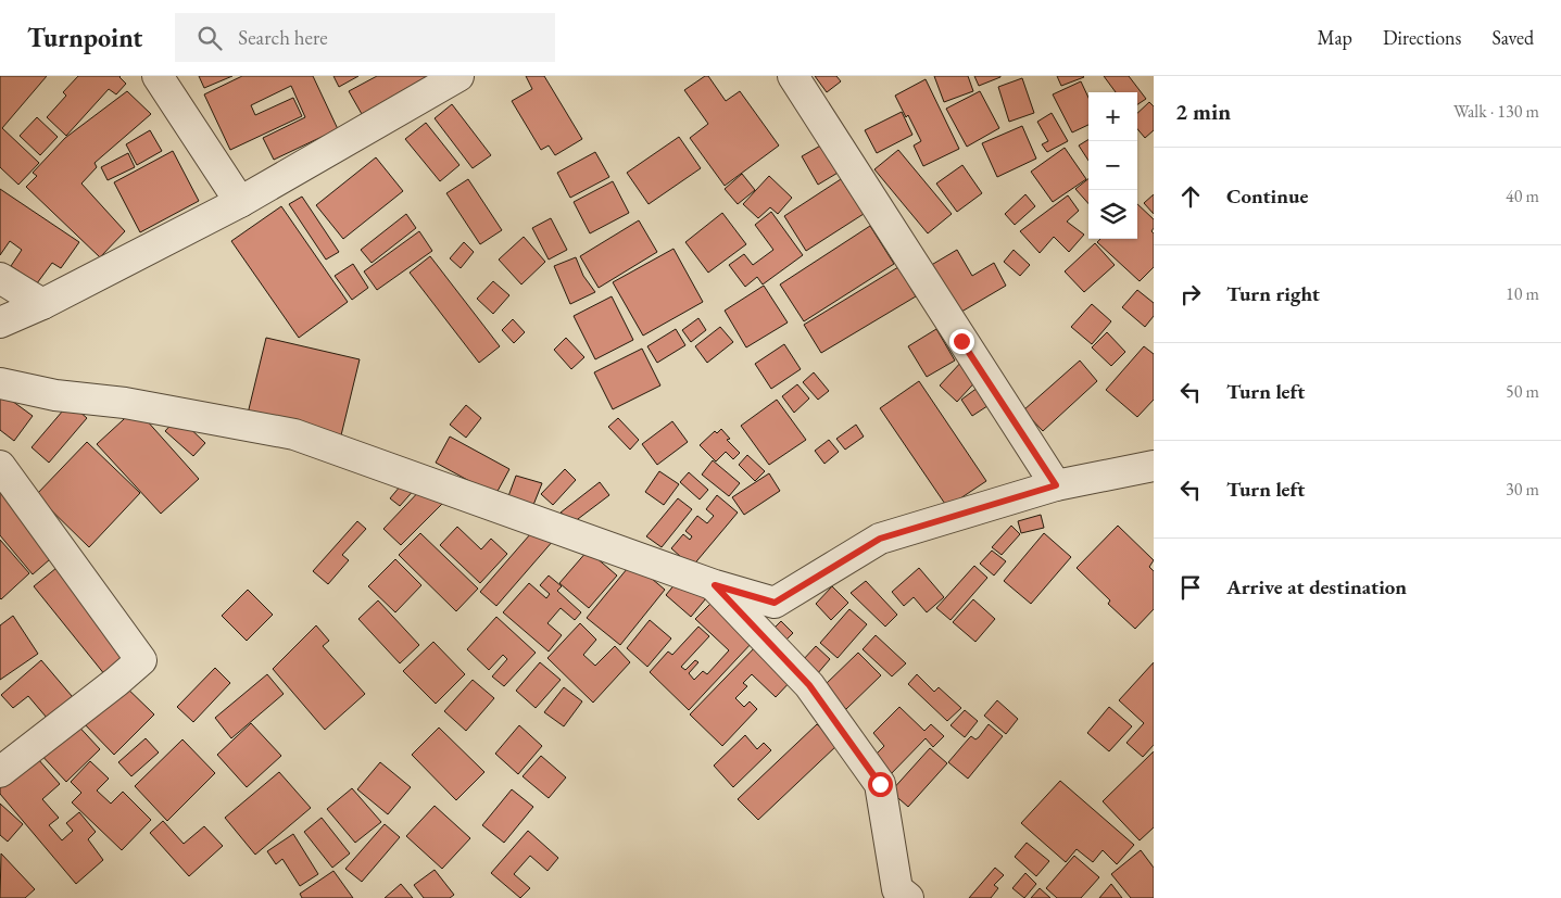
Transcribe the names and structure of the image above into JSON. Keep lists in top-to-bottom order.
{
  "page": {
    "header": "Turnpoint",
    "search": "Search here",
    "nav": ["Map", "Directions", "Saved"],
    "heading": ["2 min", "Walk · 130 m"],
    "map_buttons": ["+", "−"],
    "list": [
      ["Continue", "40 m"],
      ["Turn right", "10 m"],
      ["Turn left", "50 m"],
      ["Turn left", "30 m"],
      "Arrive at destination"
    ]
  }
}
